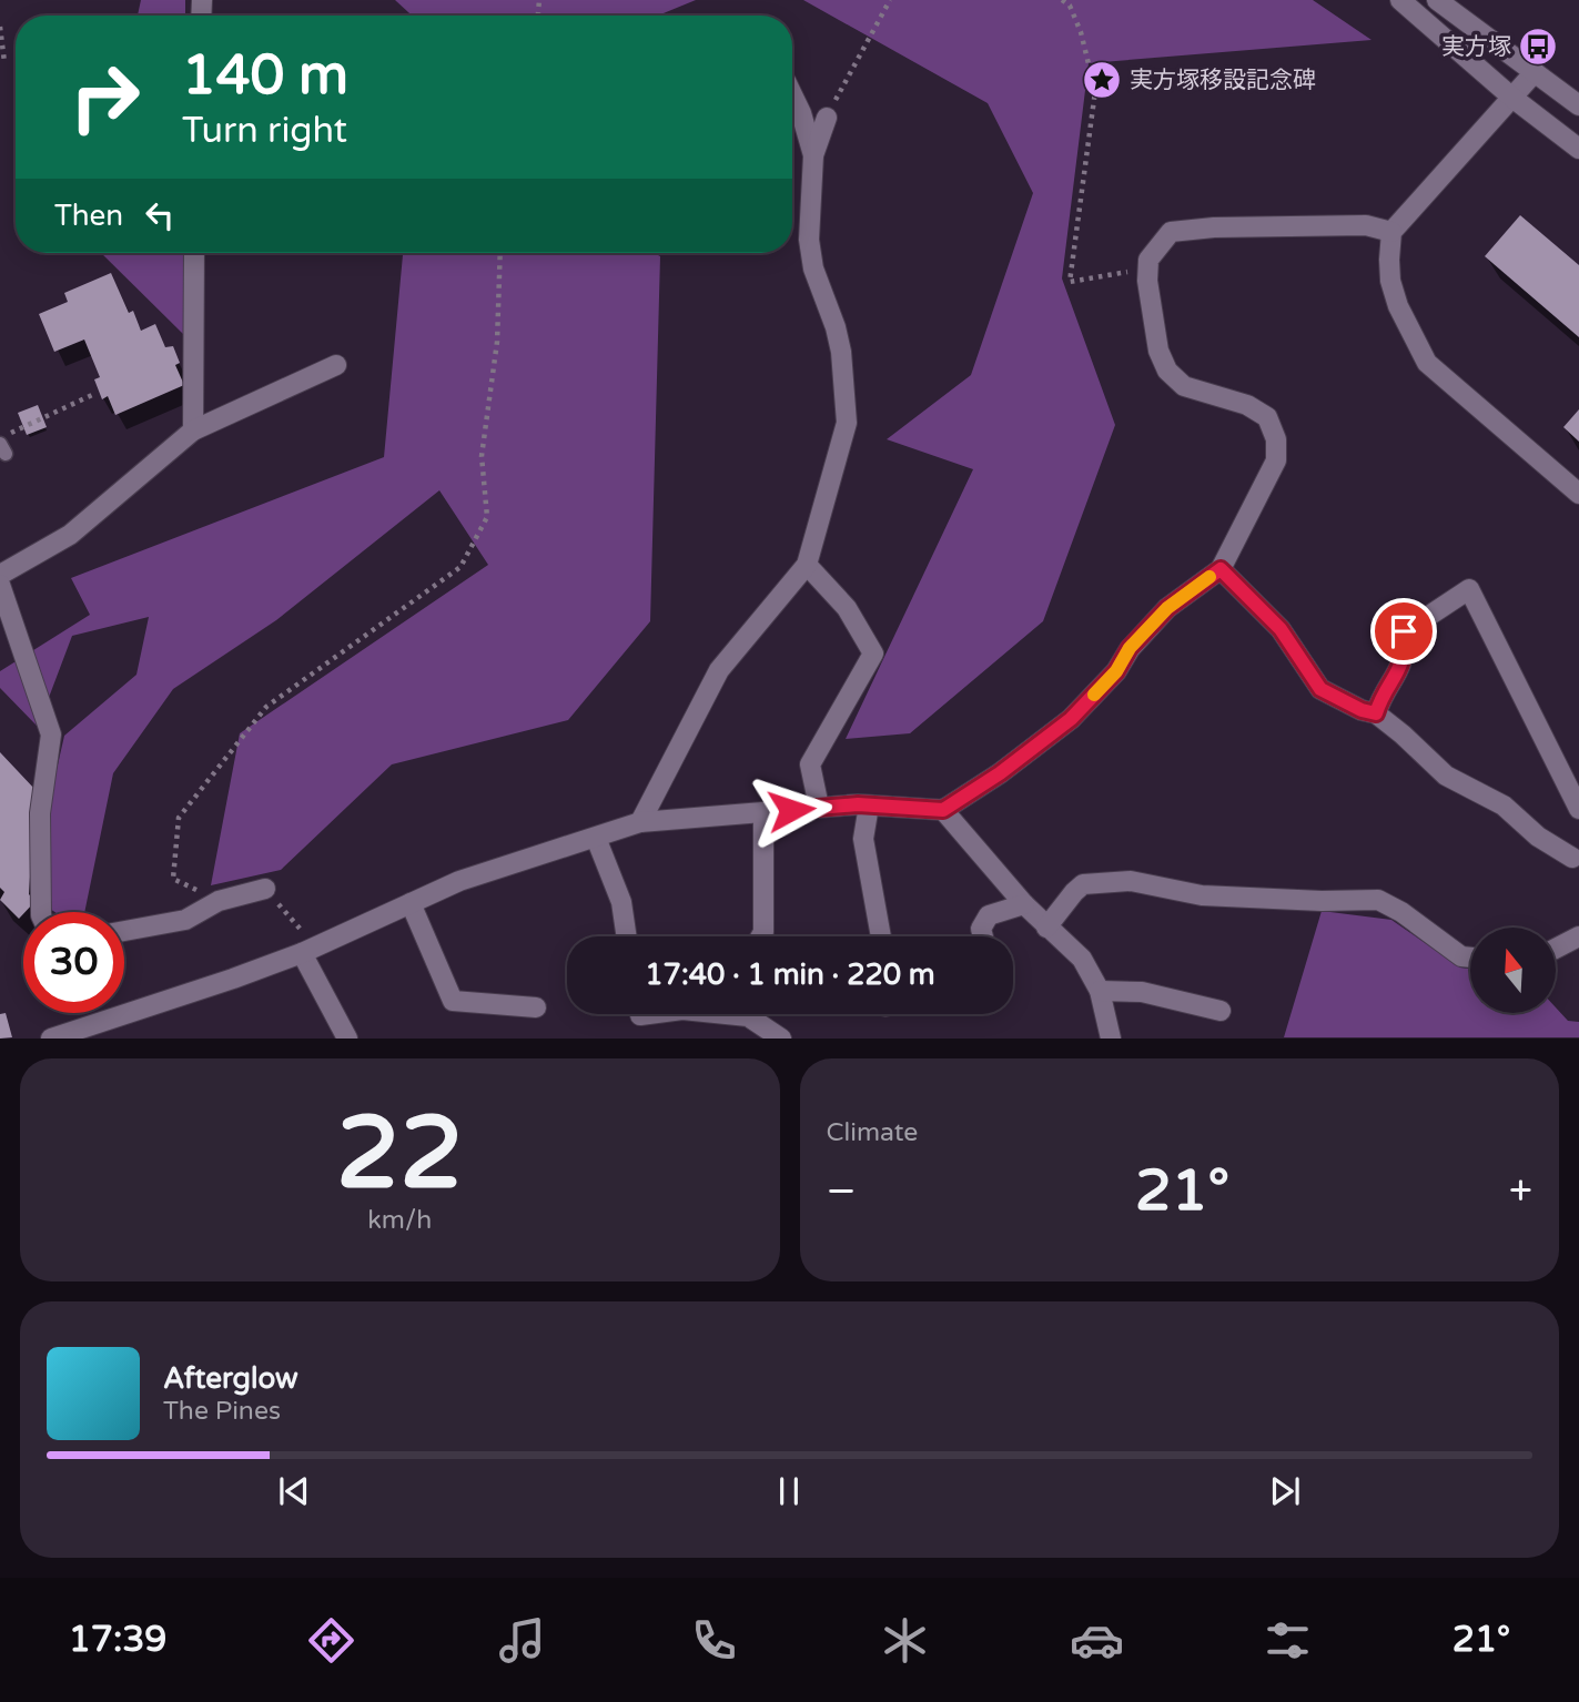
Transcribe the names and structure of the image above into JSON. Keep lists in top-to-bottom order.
{
  "places": {
    "bus stop": ["実方塚"],
    "place": ["実方塚移設記念碑"]
  },
  "north": "top",
  "page": {
    "turn": ["140 m", "Turn right"],
    "then": "Then",
    "limit": "30",
    "trip": "17:40 · 1 min · 220 m",
    "tile": [
      ["22", "km/h"],
      "Climate"
    ],
    "heat": ["−", "21°", "+"],
    "song": ["Afterglow", "The Pines"],
    "tabs": ["17:39", "21°"]
  }
}
